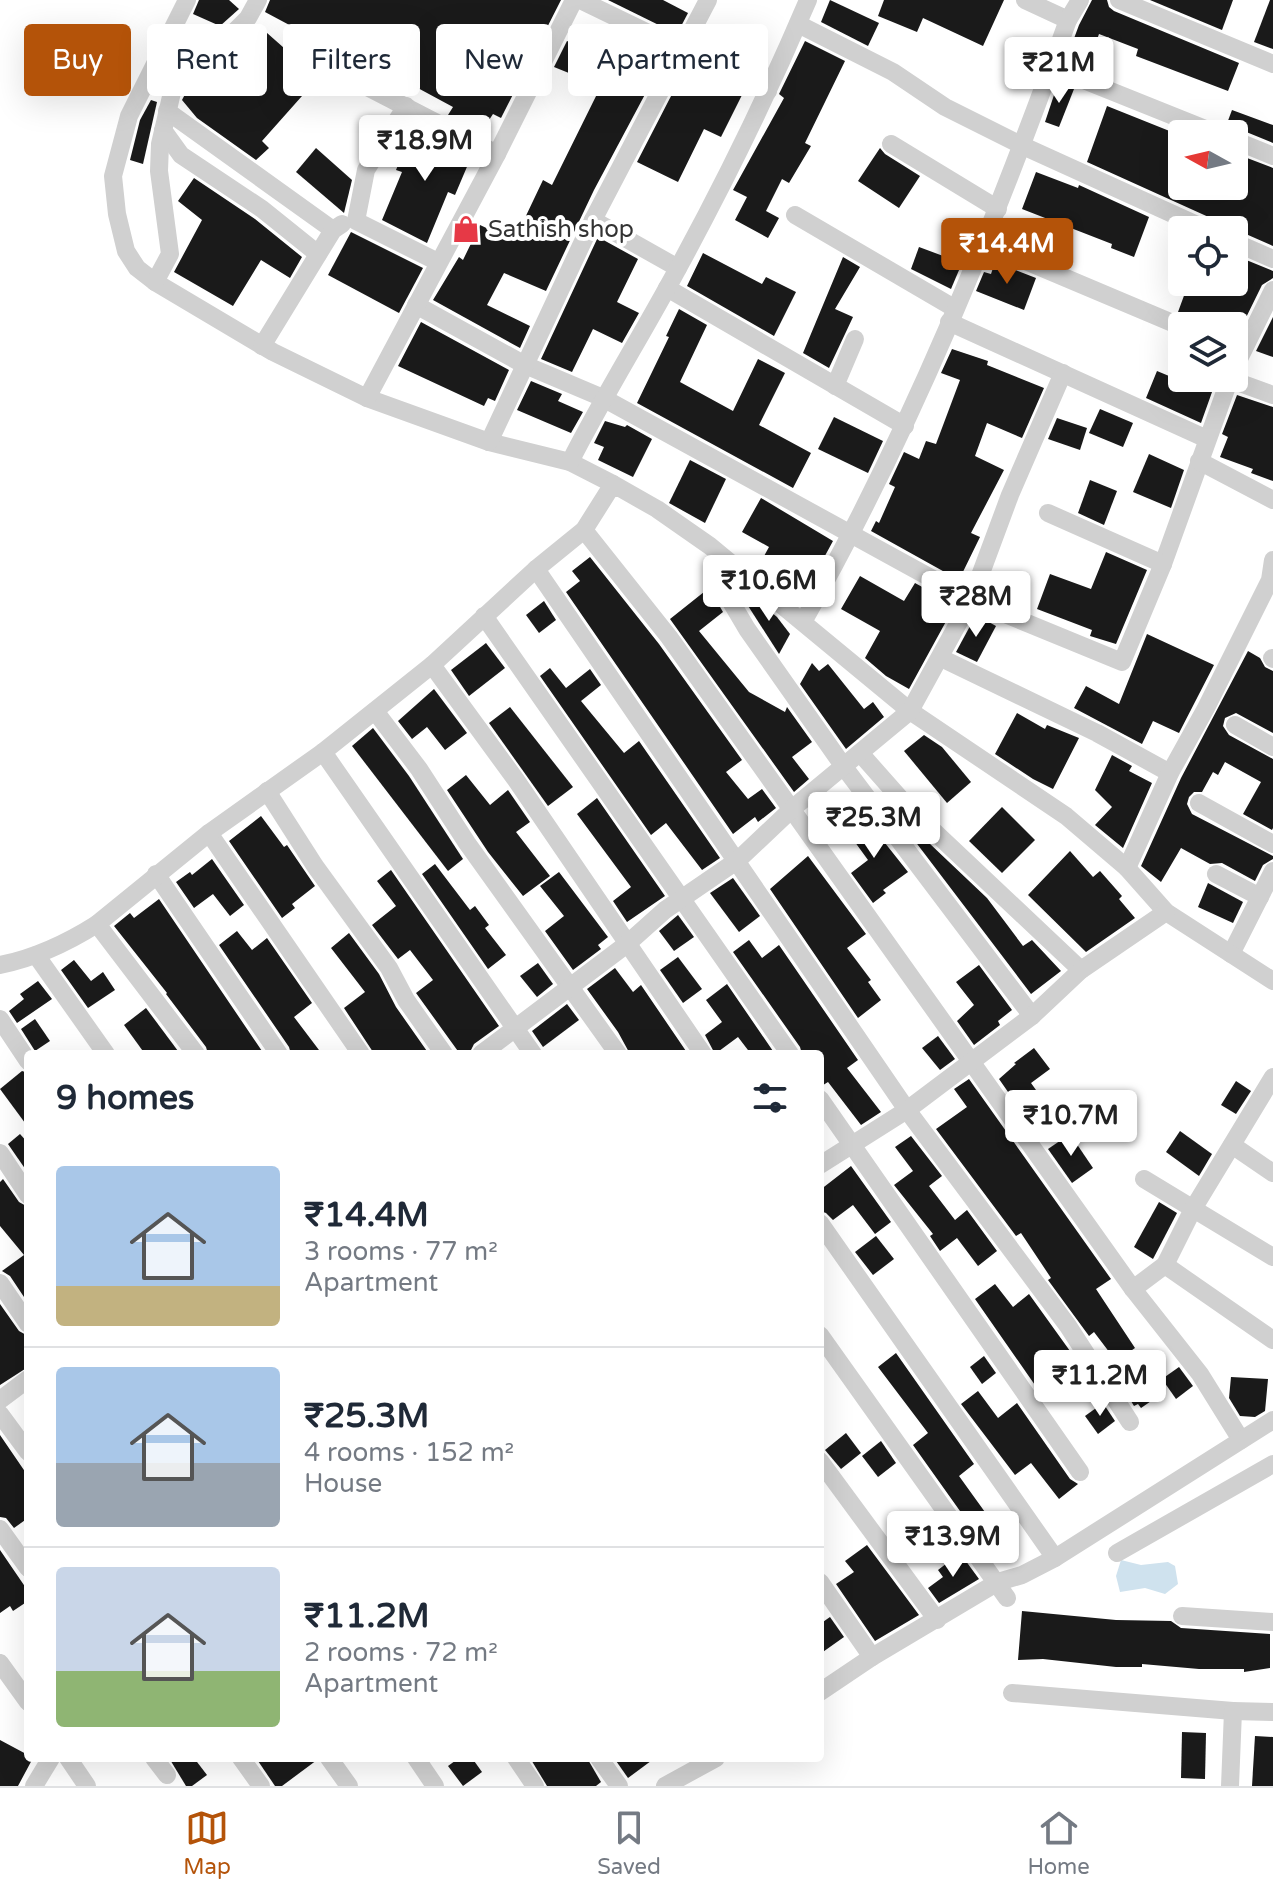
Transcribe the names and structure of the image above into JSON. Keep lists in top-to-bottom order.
{
  "places": {
    "shop": ["Sathish shop"]
  },
  "north": "left",
  "page": {
    "chip": [
      "Buy",
      "Rent",
      "Filters",
      "New",
      "Apartment"
    ],
    "price": [
      "₹21M",
      "₹18.9M",
      "₹14.4M",
      "₹10.6M",
      "₹28M",
      "₹25.3M",
      "₹10.7M",
      "₹11.2M",
      "₹13.9M"
    ],
    "heading": "9 homes",
    "list": [
      {
        "name": "₹14.4M",
        "note": "3 rooms · 77 m² · Apartment"
      },
      {
        "name": "₹25.3M",
        "note": "4 rooms · 152 m² · House"
      },
      {
        "name": "₹11.2M",
        "note": "2 rooms · 72 m² · Apartment"
      }
    ],
    "tabs": ["Map", "Saved", "Home"]
  }
}
